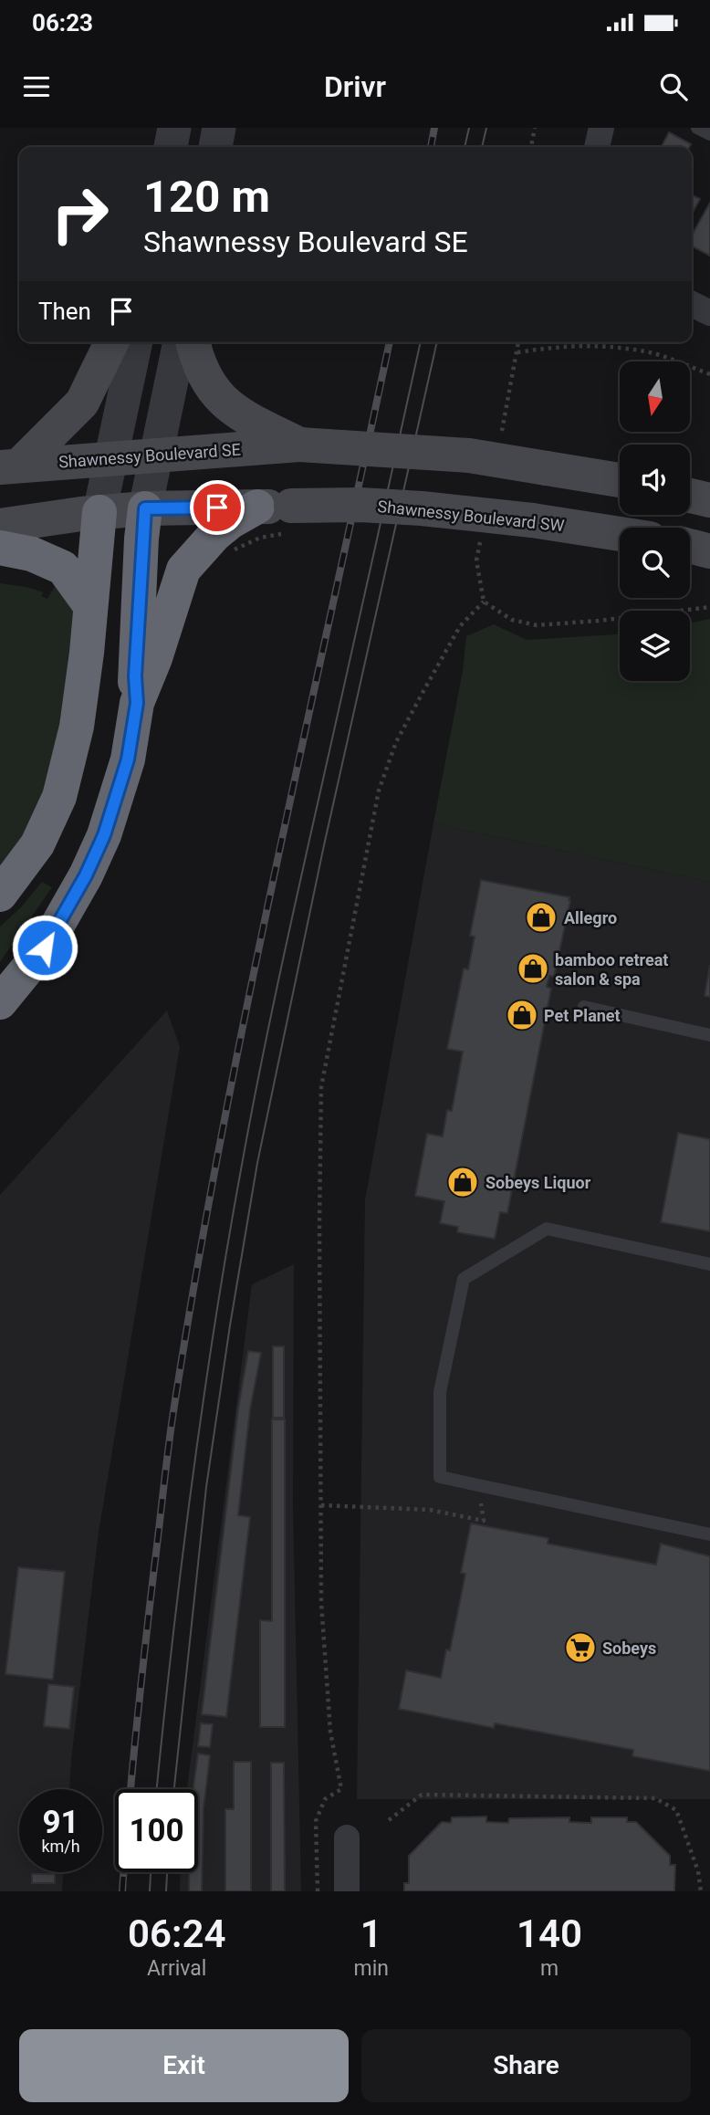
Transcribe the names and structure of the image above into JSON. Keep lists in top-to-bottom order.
{
  "streets": {
    "main road": ["Shawnessy Boulevard SE", "Shawnessy Boulevard SW"]
  },
  "places": {
    "shop": [
      "Allegro",
      "bamboo retreat salon & spa",
      "Pet Planet",
      "Sobeys Liquor"
    ],
    "supermarket": ["Sobeys"]
  },
  "north": "bottom",
  "page": {
    "status": "06:23",
    "header": "Drivr",
    "turn": ["120 m", "Shawnessy Boulevard SE"],
    "then": "Then",
    "speed": "91 km/h",
    "limit": "100",
    "eta": [
      "06:24",
      "Arrival",
      "1",
      "min",
      "140",
      "m"
    ],
    "buttons": ["Exit", "Share"]
  }
}
